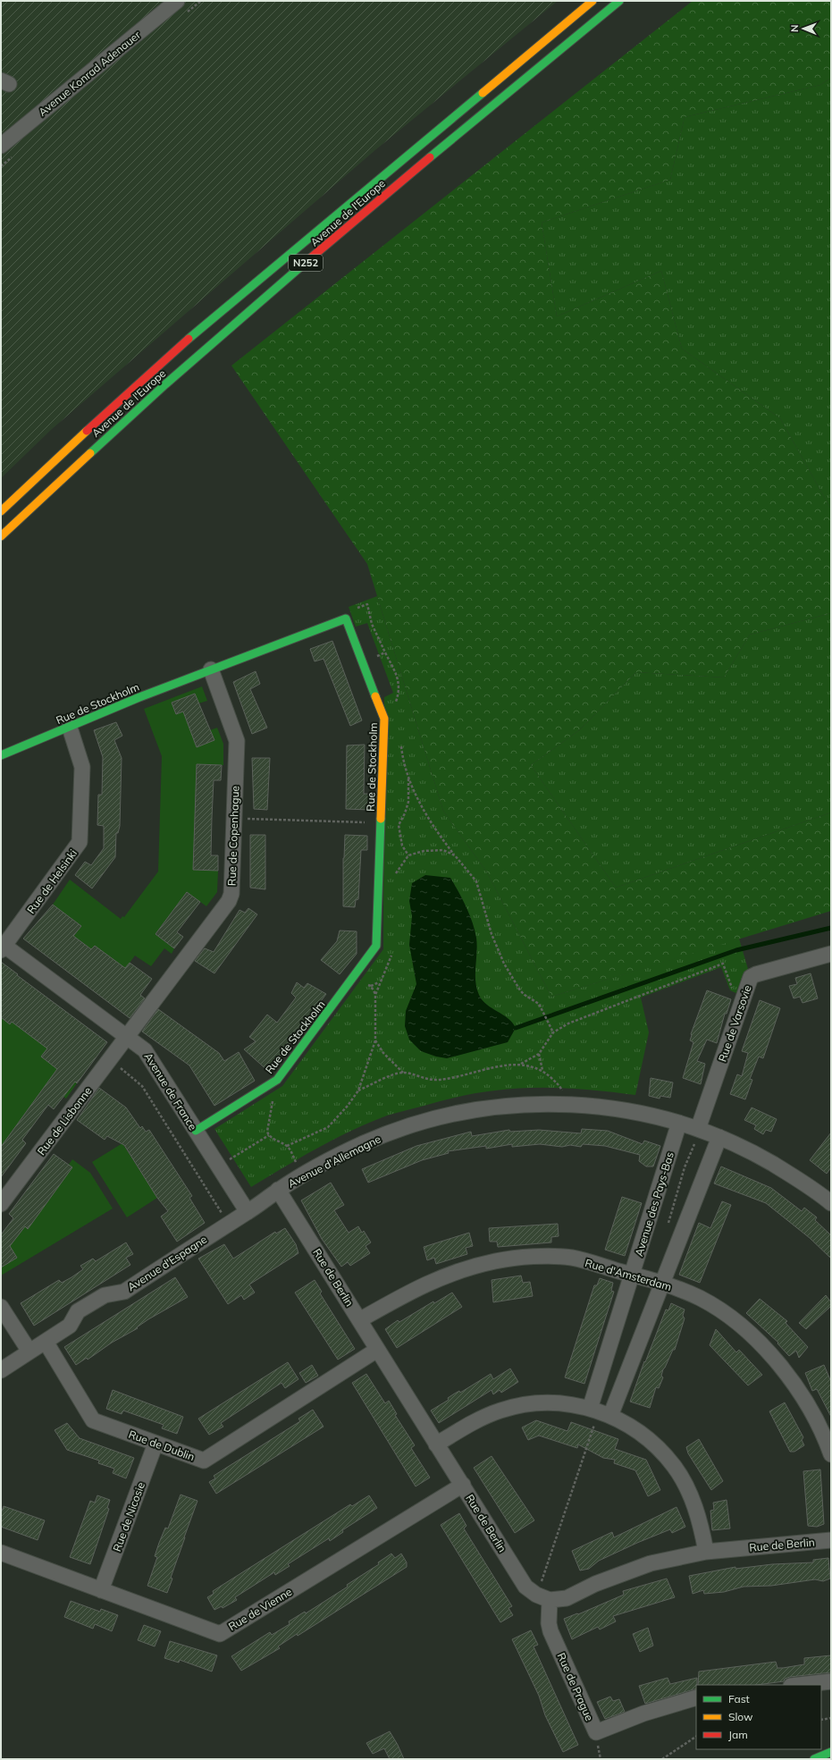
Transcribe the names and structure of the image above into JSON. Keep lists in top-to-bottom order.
{
  "streets": {
    "main road": ["Avenue de l'Europe", "N252", "Rue de Stockholm"],
    "street": [
      "Avenue Konrad Adenauer",
      "Rue de Copenhague",
      "Rue de Helsinki",
      "Rue de Varsovie",
      "Avenue de France",
      "Rue de Lisbonne",
      "Avenue d'Allemagne",
      "Avenue des Pays-Bas",
      "Avenue d'Espagne",
      "Rue d'Amsterdam",
      "Rue de Berlin",
      "Rue de Dublin",
      "Rue de Nicosie",
      "Rue de Vienne",
      "Rue de Prague"
    ]
  },
  "crossings": [
    ["Rue de Stockholm", "Rue de Copenhague"],
    ["Rue de Stockholm", "Rue de Helsinki"],
    ["Rue de Stockholm", "Avenue de France"],
    ["Rue de Copenhague", "Avenue de France"],
    ["Rue de Copenhague", "Rue de Lisbonne"],
    ["Rue de Helsinki", "Avenue de France"],
    ["Rue de Varsovie", "Avenue d'Allemagne"],
    ["Avenue de France", "Rue de Lisbonne"],
    ["Avenue de France", "Avenue d'Allemagne"],
    ["Avenue de France", "Avenue d'Espagne"],
    ["Avenue d'Allemagne", "Avenue des Pays-Bas"],
    ["Avenue d'Allemagne", "Avenue d'Espagne"],
    ["Avenue d'Allemagne", "Rue de Berlin"],
    ["Avenue des Pays-Bas", "Rue d'Amsterdam"],
    ["Avenue d'Espagne", "Rue de Dublin"],
    ["Rue d'Amsterdam", "Rue de Berlin"],
    ["Rue de Berlin", "Rue de Dublin"],
    ["Rue de Berlin", "Rue de Vienne"],
    ["Rue de Berlin", "Rue de Prague"],
    ["Rue de Dublin", "Rue de Nicosie"],
    ["Rue de Nicosie", "Rue de Vienne"]
  ],
  "legend": ["Fast", "Slow", "Jam"],
  "north": "left"
}
